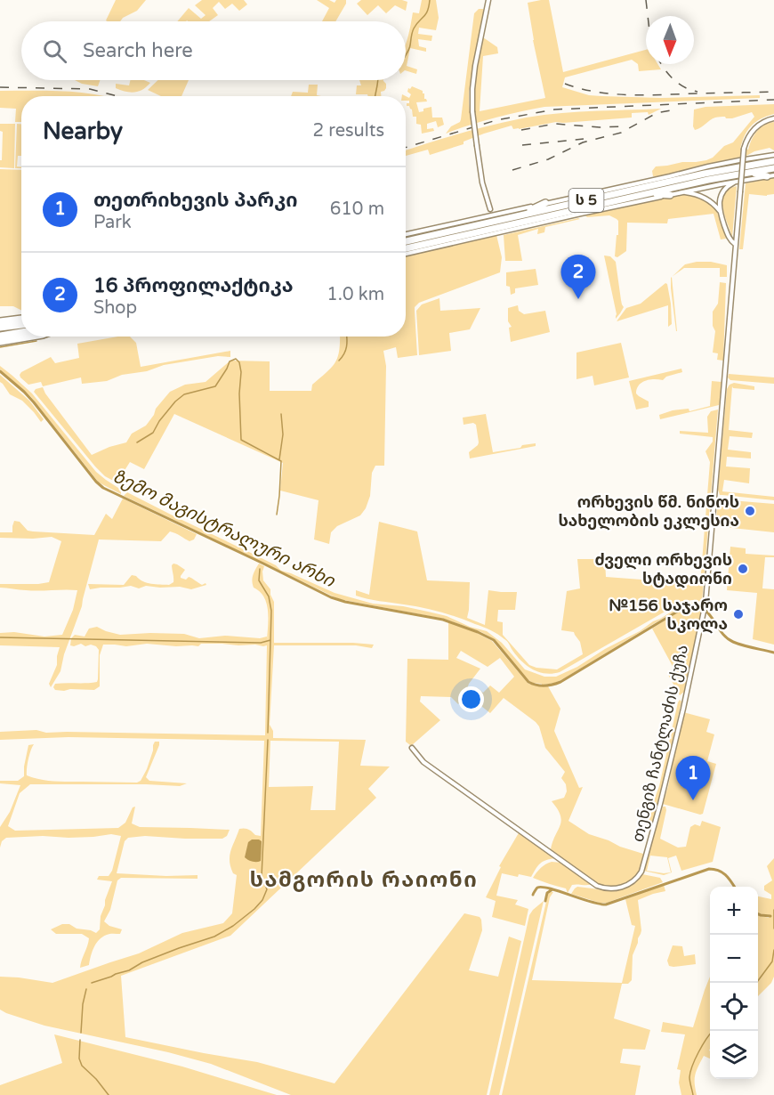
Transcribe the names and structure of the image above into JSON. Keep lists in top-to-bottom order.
{
  "streets": {
    "highway": ["ს 5"],
    "street": ["თენგიზ ჩანტლაძის ქუჩა"]
  },
  "districts": ["სამგორის რაიონი"],
  "water": ["ზემო მაგისტრალური არხი"],
  "places": ["ორხევის წმ. ნინოს სახელობის ეკლესია", "ძველი ორხევის სტადიონი", "№156 საჯარო სკოლა"],
  "north": "bottom",
  "page": {
    "search": "Search here",
    "heading": ["Nearby", "2 results"],
    "list": [
      {
        "mark": "1",
        "name": "თეთრიხევის პარკი",
        "note": "Park",
        "value": "610 m"
      },
      {
        "mark": "2",
        "name": "16 პროფილაქტიკა",
        "note": "Shop",
        "value": "1.0 km"
      }
    ],
    "pins": ["2", "1"],
    "map_buttons": ["+", "−"]
  }
}
